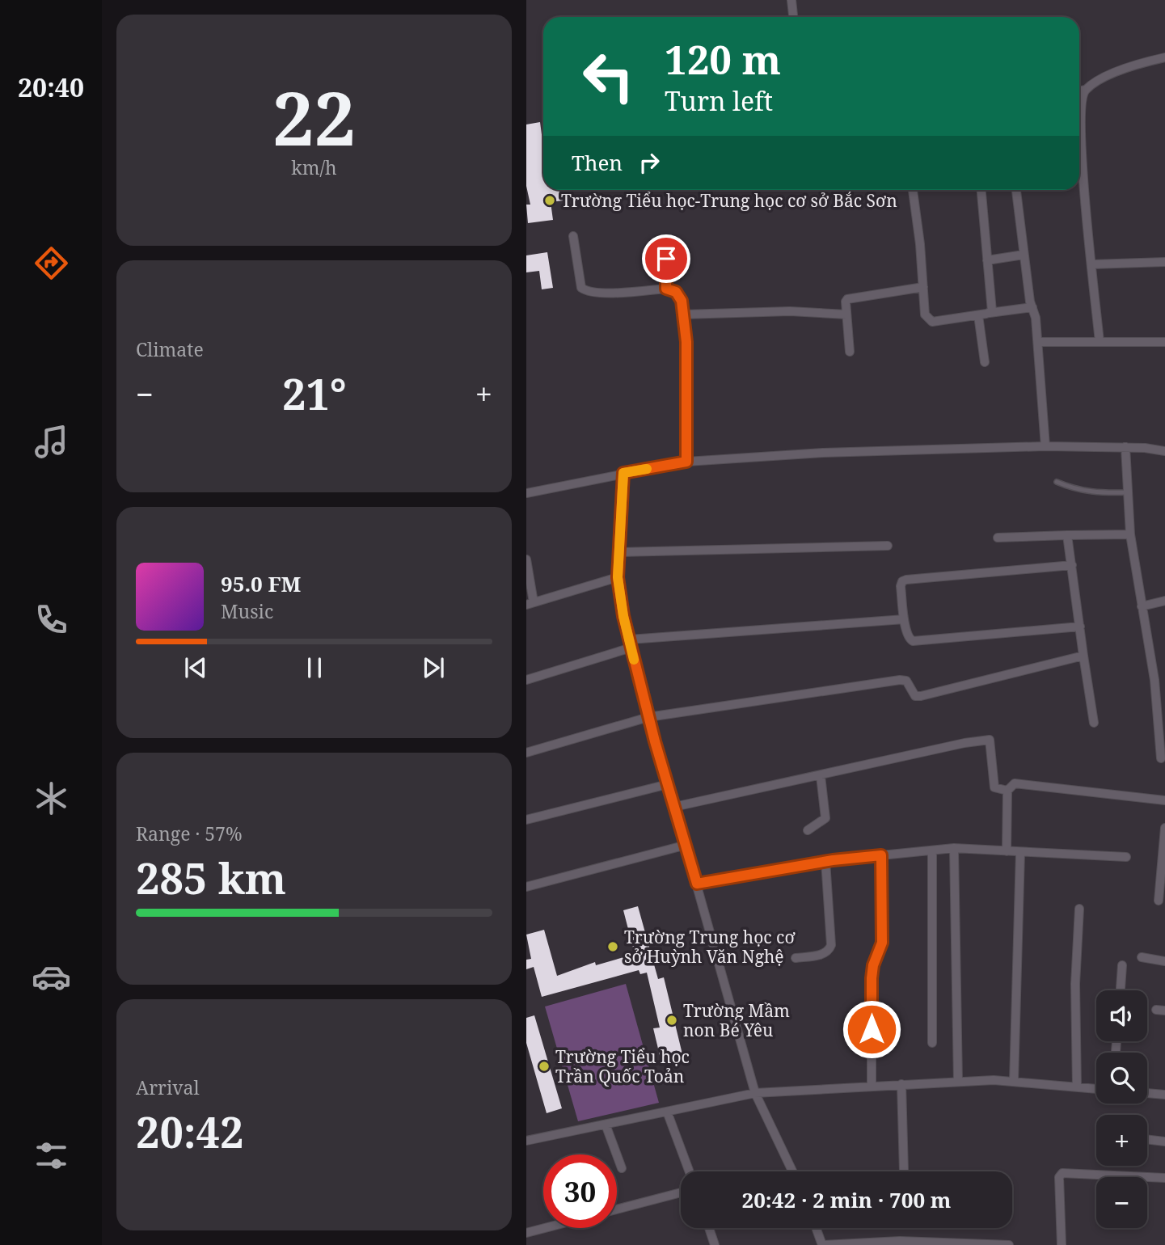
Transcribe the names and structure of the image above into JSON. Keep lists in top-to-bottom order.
{
  "places": [
    "Trường Tiểu học-Trung học cơ sở Bắc Sơn",
    "Trường Trung học cơ sở Huỳnh Văn Nghệ",
    "Trường Mầm non Bé Yêu",
    "Trường Tiểu học Trần Quốc Toản"
  ],
  "page": {
    "tabs": "20:40",
    "tile": [
      ["22", "km/h"],
      "Climate",
      ["Range · 57%", "285 km"],
      ["Arrival", "20:42"]
    ],
    "turn": ["120 m", "Turn left"],
    "then": "Then",
    "heat": ["−", "21°", "+"],
    "song": ["95.0 FM", "Music"],
    "map_buttons": ["+", "−"],
    "limit": "30",
    "trip": "20:42 · 2 min · 700 m"
  }
}
